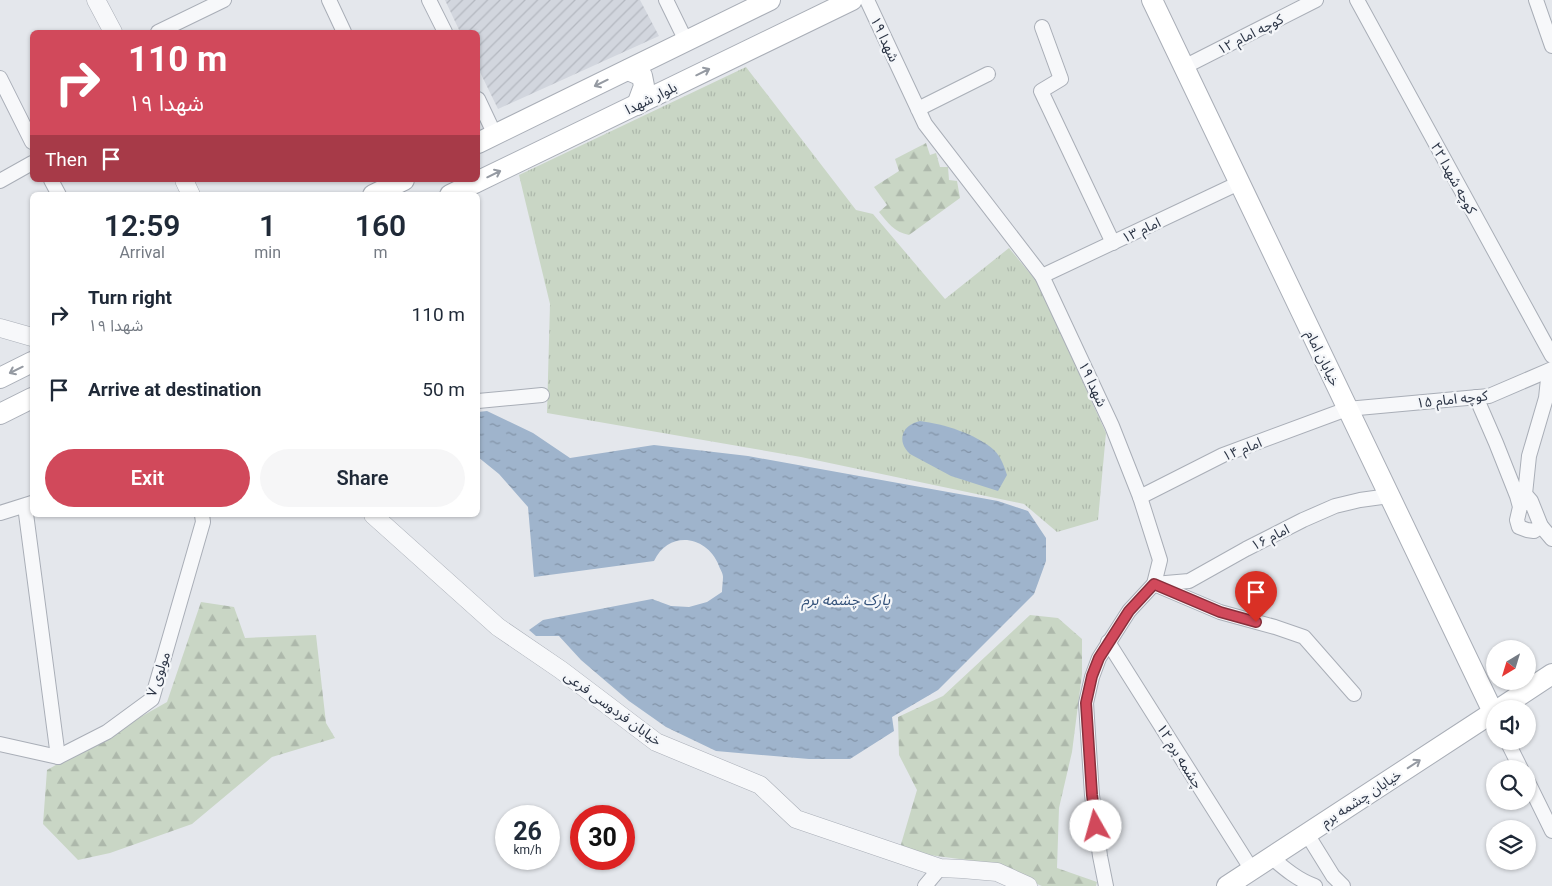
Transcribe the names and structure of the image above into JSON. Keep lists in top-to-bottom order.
{
  "streets": {
    "main road": ["بلوار شهدا", "خیابان امام", "خیابان چشمه برم"],
    "street": [
      "کوچه امام ۱۲",
      "شهدا ۱۹",
      "کوچه شهدا ۲۲",
      "امام ۱۳",
      "کوچه امام ۱۵",
      "امام ۱۴",
      "امام ۱۶",
      "مولوی ۷",
      "خیابان فردوسی فرعی",
      "چشمه برم ۱۲"
    ]
  },
  "crossings": [
    ["کوچه امام ۱۲", "خیابان امام"],
    ["شهدا ۱۹", "امام ۱۳"],
    ["شهدا ۱۹", "امام ۱۴"],
    ["شهدا ۱۹", "امام ۱۶"],
    ["امام ۱۳", "خیابان امام"],
    ["خیابان امام", "کوچه امام ۱۵"],
    ["خیابان امام", "امام ۱۴"],
    ["خیابان امام", "امام ۱۶"],
    ["کوچه امام ۱۵", "امام ۱۴"],
    ["چشمه برم ۱۲", "خیابان چشمه برم"]
  ],
  "one_way": ["خیابان چشمه برم"],
  "water": ["پارک چشمه برم"],
  "north": "bottom left",
  "page": {
    "turn": ["110 m", "شهدا ۱۹"],
    "then": "Then",
    "eta": [
      "12:59",
      "Arrival",
      "1",
      "min",
      "160",
      "m"
    ],
    "list": [
      {
        "name": "Turn right",
        "note": "شهدا ۱۹",
        "value": "110 m"
      },
      {
        "name": "Arrive at destination",
        "value": "50 m"
      }
    ],
    "buttons": ["Exit", "Share"],
    "speed": "26 km/h",
    "limit": "30"
  }
}
